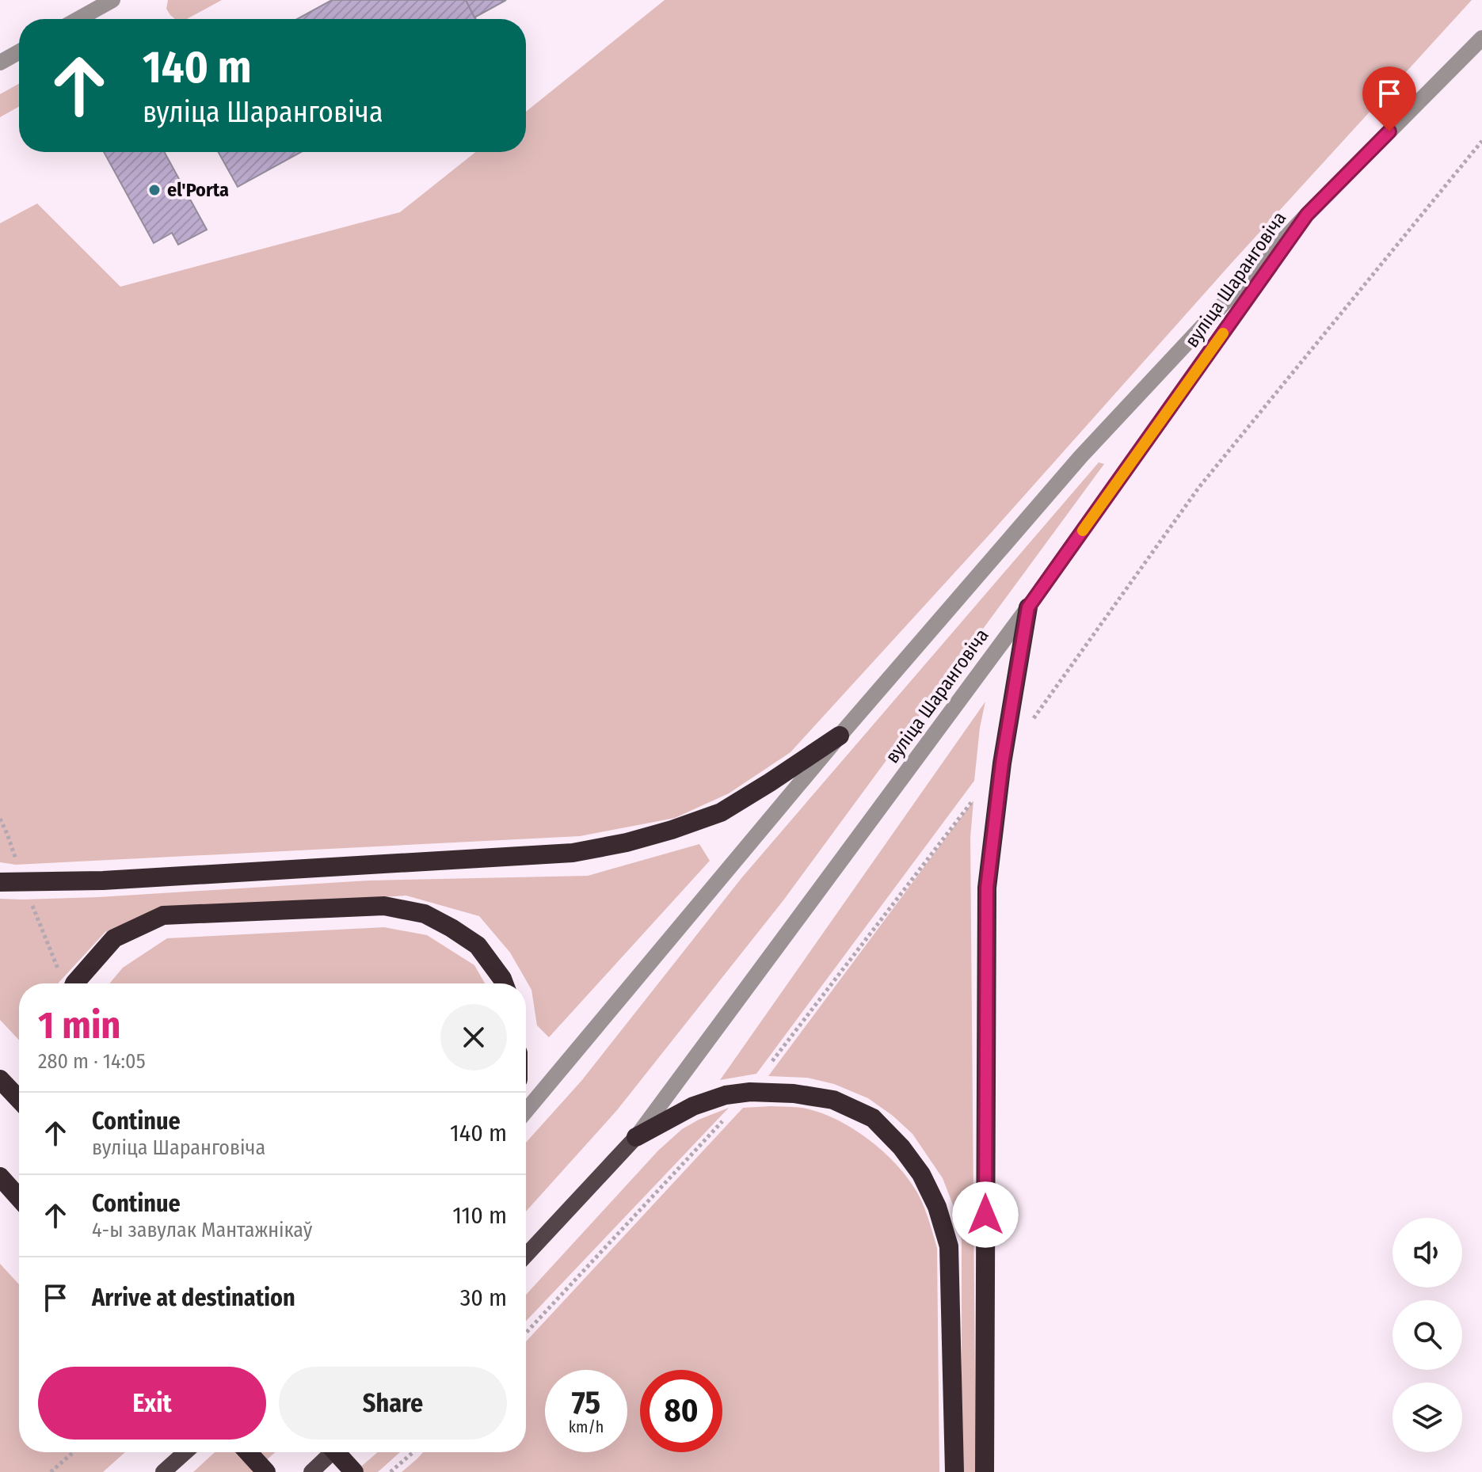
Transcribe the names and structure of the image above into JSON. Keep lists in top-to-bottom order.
{
  "streets": {
    "main road": ["вуліца Шаранговіча"]
  },
  "places": ["el'Porta"],
  "page": {
    "turn": ["140 m", "вуліца Шаранговіча"],
    "heading": ["1 min", "280 m · 14:05"],
    "list": [
      {
        "name": "Continue",
        "note": "вуліца Шаранговіча",
        "value": "140 m"
      },
      {
        "name": "Continue",
        "note": "4-ы завулак Мантажнікаў",
        "value": "110 m"
      },
      {
        "name": "Arrive at destination",
        "value": "30 m"
      }
    ],
    "buttons": ["Exit", "Share"],
    "speed": "75 km/h",
    "limit": "80"
  }
}
